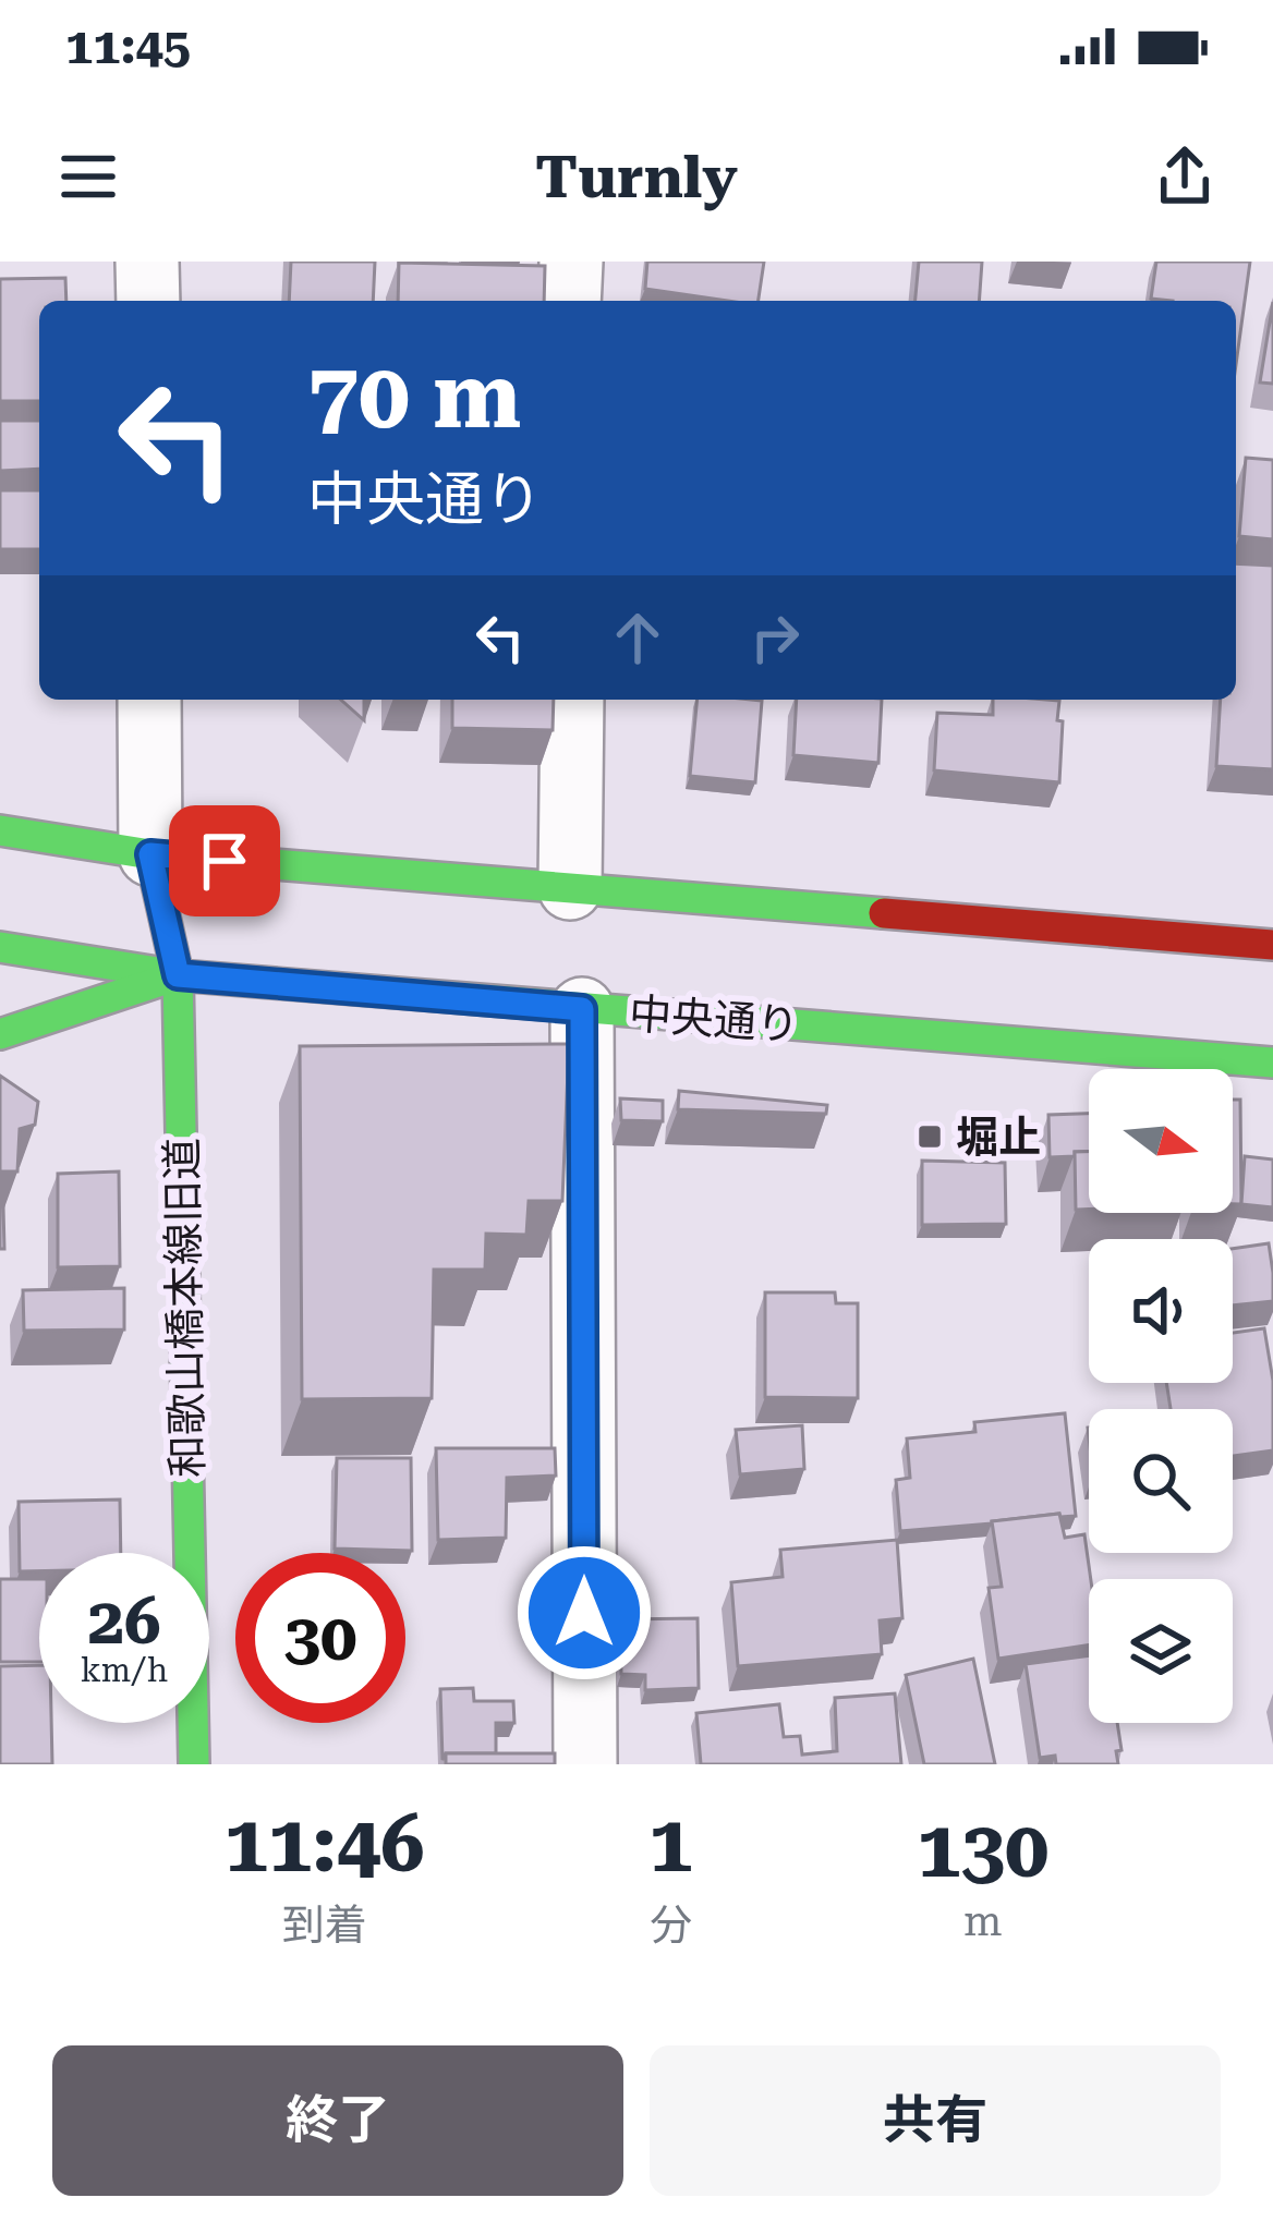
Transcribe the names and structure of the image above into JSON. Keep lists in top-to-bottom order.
{
  "streets": {
    "main road": ["中央通り", "和歌山橋本線旧道"]
  },
  "crossings": [
    ["中央通り", "和歌山橋本線旧道"]
  ],
  "places": {
    "transit": ["堀止"]
  },
  "north": "right",
  "page": {
    "status": "11:45",
    "header": "Turnly",
    "turn": ["70 m", "中央通り"],
    "speed": "26 km/h",
    "limit": "30",
    "eta": [
      "11:46",
      "到着",
      "1",
      "分",
      "130",
      "m"
    ],
    "buttons": ["終了", "共有"]
  }
}
